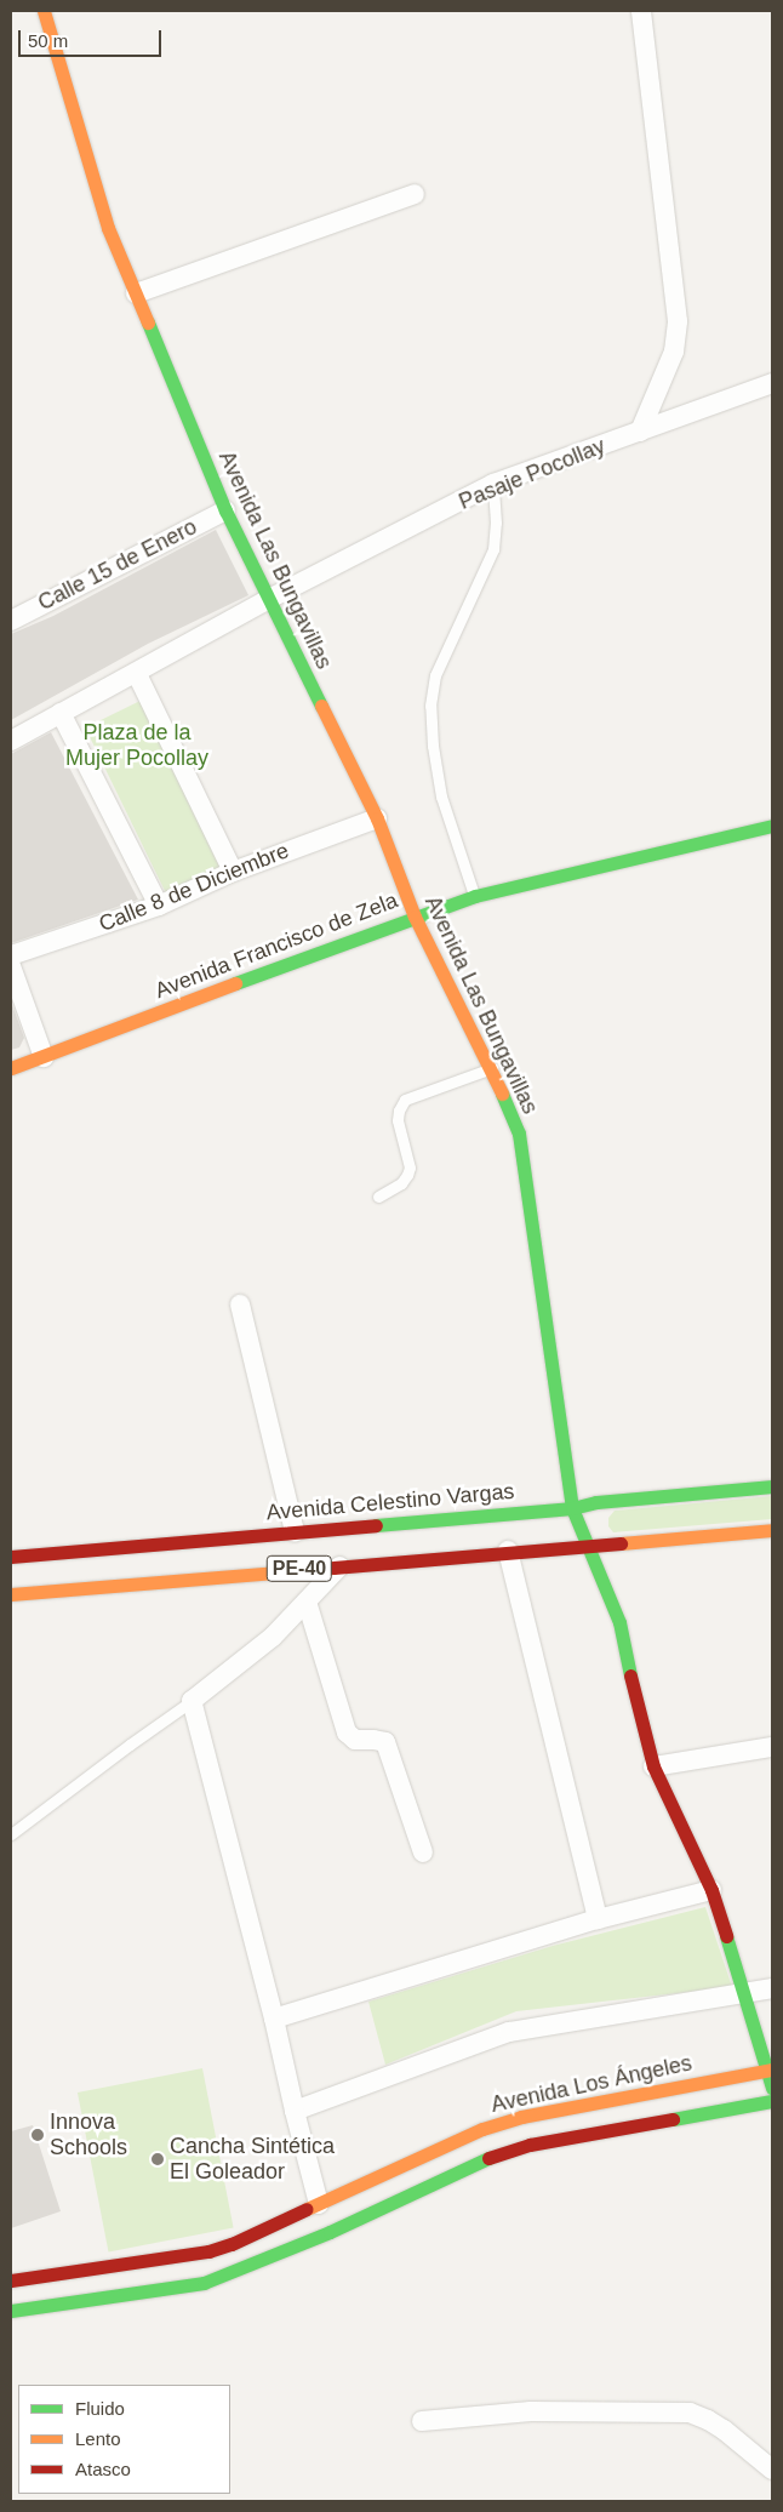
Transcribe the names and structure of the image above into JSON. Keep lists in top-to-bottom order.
{
  "streets": {
    "main road": [
      "Avenida Las Bungavillas",
      "Avenida Francisco de Zela",
      "Avenida Celestino Vargas",
      "PE-40",
      "Avenida Los Ángeles"
    ],
    "street": ["Pasaje Pocollay", "Calle 15 de Enero", "Calle 8 de Diciembre"]
  },
  "crossings": [
    ["Pasaje Pocollay", "Avenida Las Bungavillas"],
    ["Avenida Las Bungavillas", "Calle 15 de Enero"],
    ["Avenida Las Bungavillas", "Calle 8 de Diciembre"],
    ["Avenida Las Bungavillas", "Avenida Francisco de Zela"],
    ["Avenida Las Bungavillas", "Avenida Celestino Vargas"],
    ["Avenida Las Bungavillas", "PE-40"],
    ["Avenida Las Bungavillas", "Avenida Los Ángeles"]
  ],
  "parks": ["Plaza de la Mujer Pocollay"],
  "places": ["Innova Schools", "Cancha Sintética El Goleador"],
  "legend": ["Fluido", "Lento", "Atasco"],
  "scale_bar": "50 m"
}
